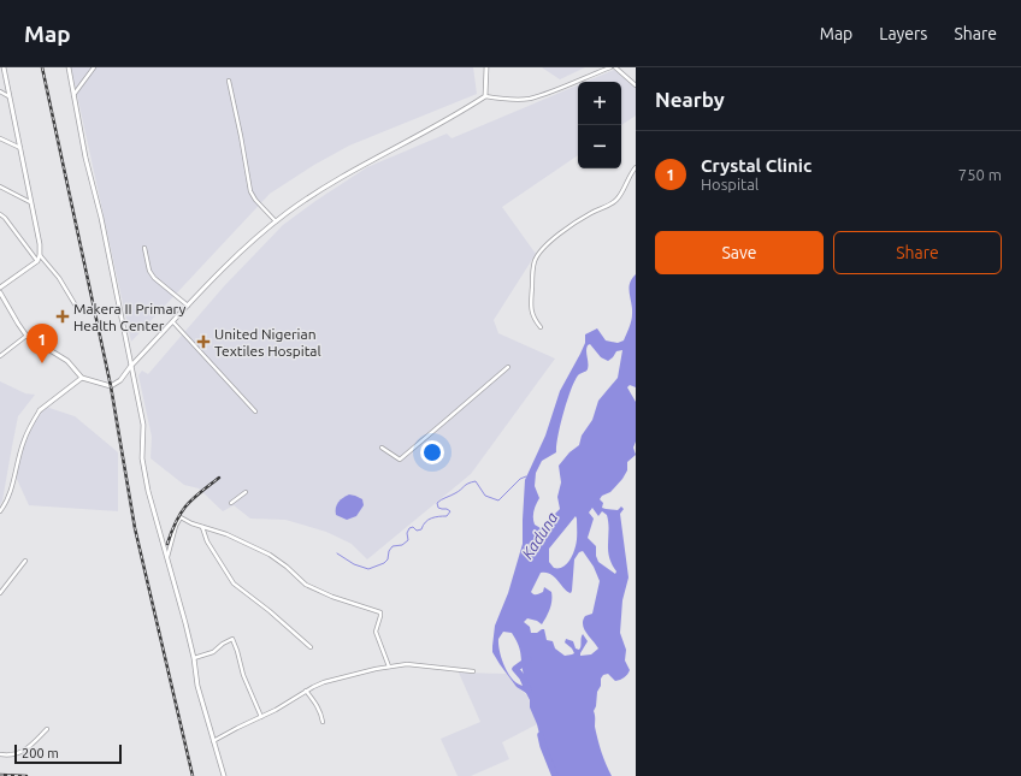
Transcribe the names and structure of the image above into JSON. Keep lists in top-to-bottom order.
{
  "water": ["Kaduna"],
  "places": {
    "health": ["Makera II Primary Health Center", "United Nigerian Textiles Hospital"]
  },
  "scale_bar": "200 m",
  "page": {
    "header": "Map",
    "nav": ["Map", "Layers", "Share"],
    "heading": "Nearby",
    "map_buttons": ["+", "−"],
    "list": [
      {
        "mark": "1",
        "name": "Crystal Clinic",
        "note": "Hospital",
        "value": "750 m"
      }
    ],
    "buttons": ["Save", "Share"],
    "pins": "1",
    "scale": "200 m"
  }
}
